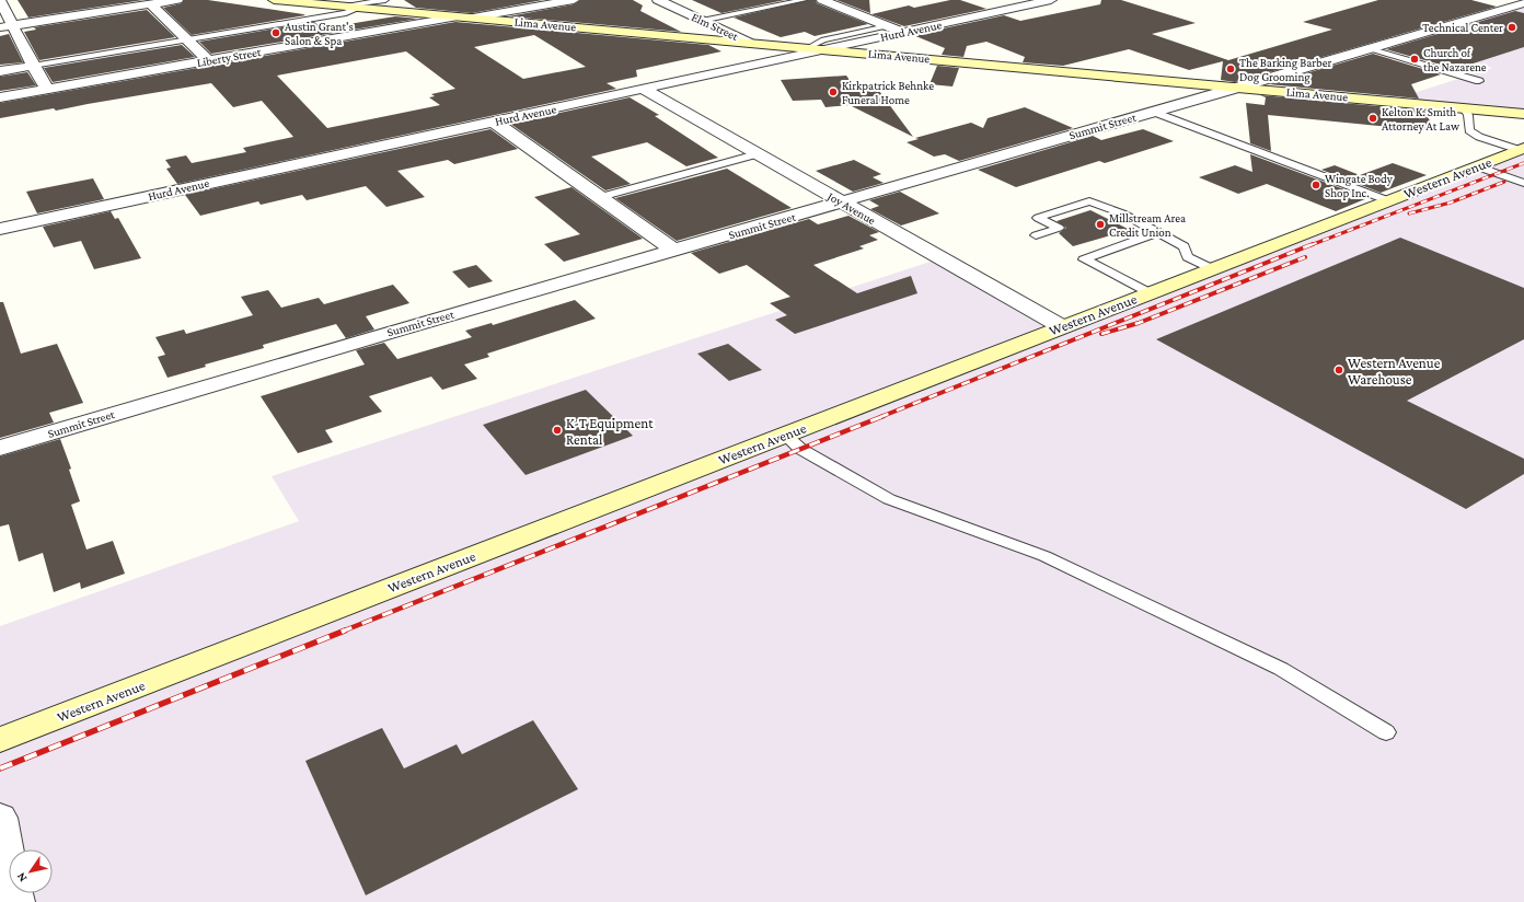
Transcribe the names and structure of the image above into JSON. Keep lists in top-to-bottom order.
{
  "streets": {
    "main road": ["Lima Avenue", "Western Avenue"],
    "street": [
      "Elm Street",
      "Hurd Avenue",
      "Liberty Street",
      "Summit Street",
      "Joy Avenue"
    ]
  },
  "crossings": [
    ["Lima Avenue", "Elm Street"],
    ["Lima Avenue", "Hurd Avenue"],
    ["Lima Avenue", "Liberty Street"],
    ["Lima Avenue", "Summit Street"],
    ["Hurd Avenue", "Joy Avenue"],
    ["Summit Street", "Joy Avenue"],
    ["Western Avenue", "Joy Avenue"]
  ],
  "places": [
    "Technical Center",
    "Austin Grant's Salon & Spa",
    "Church of the Nazarene",
    "The Barking Barber Dog Grooming",
    "Kirkpatrick Behnke Funeral Home",
    "Kelton K. Smith Attorney At Law",
    "Wingate Body Shop Inc.",
    "Millstream Area Credit Union",
    "Western Avenue Warehouse",
    "K-T Equipment Rental"
  ],
  "north": "bottom left"
}
